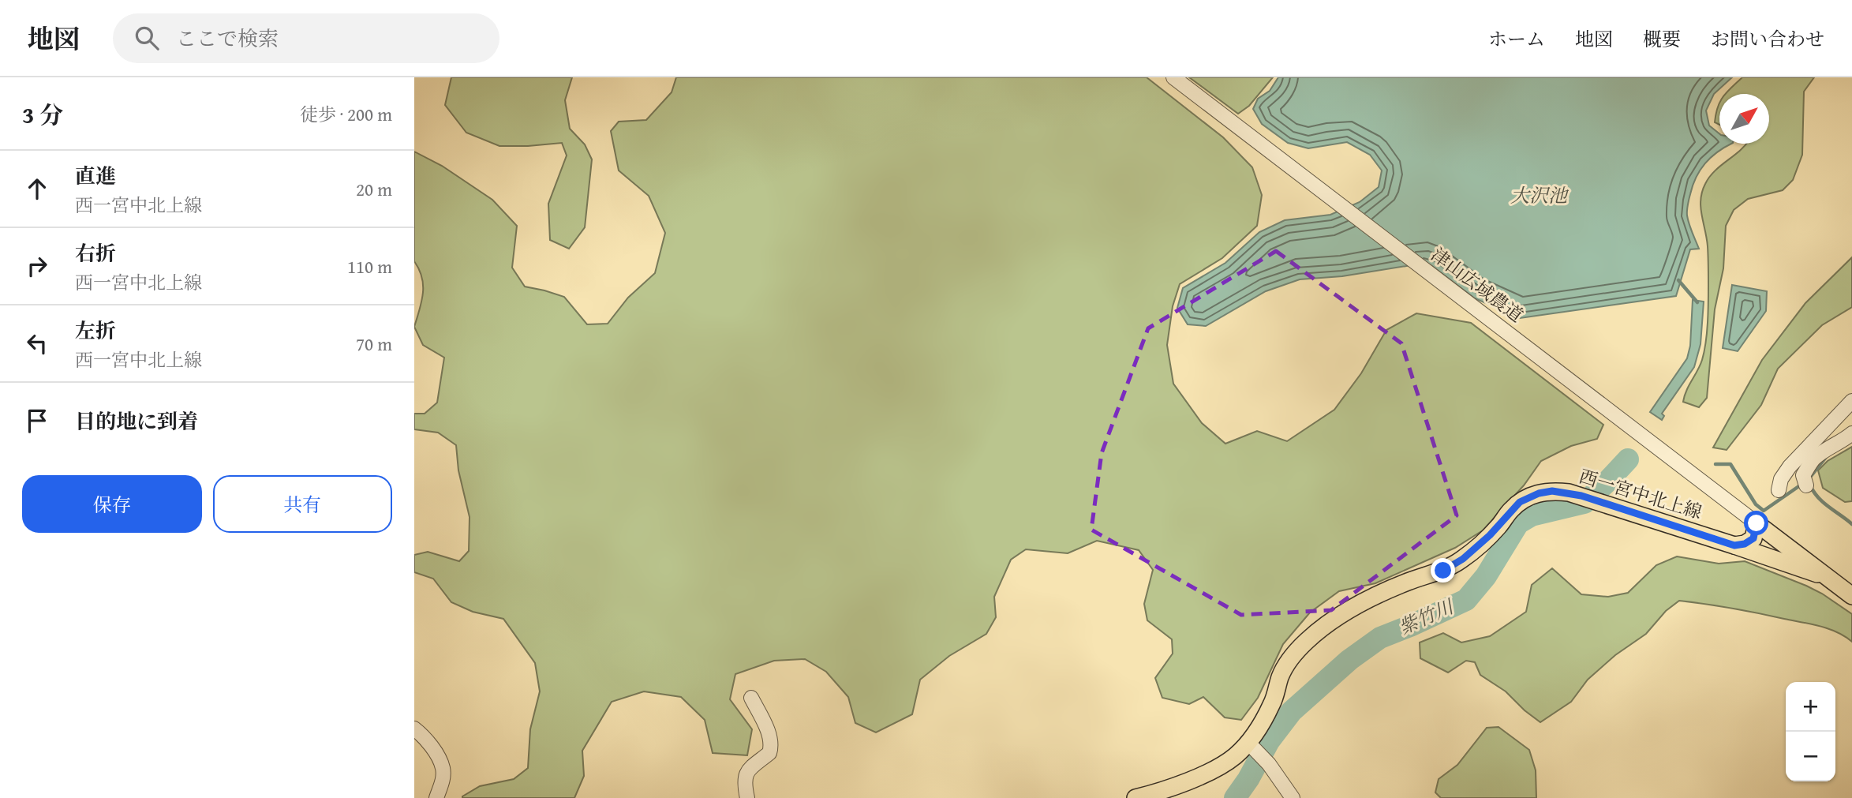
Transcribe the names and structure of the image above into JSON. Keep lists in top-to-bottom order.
{
  "streets": {
    "main road": ["西一宮中北上線"],
    "street": ["津山広域農道"]
  },
  "water": ["大沢池", "紫竹川"],
  "north": "top right",
  "page": {
    "header": "地図",
    "search": "ここで検索",
    "nav": [
      "ホーム",
      "地図",
      "概要",
      "お問い合わせ"
    ],
    "heading": ["3 分", "徒歩 · 200 m"],
    "list": [
      ["直進", "西一宮中北上線", "20 m"],
      ["右折", "西一宮中北上線", "110 m"],
      ["左折", "西一宮中北上線", "70 m"],
      "目的地に到着"
    ],
    "buttons": ["保存", "共有"],
    "map_buttons": ["+", "−"]
  }
}
